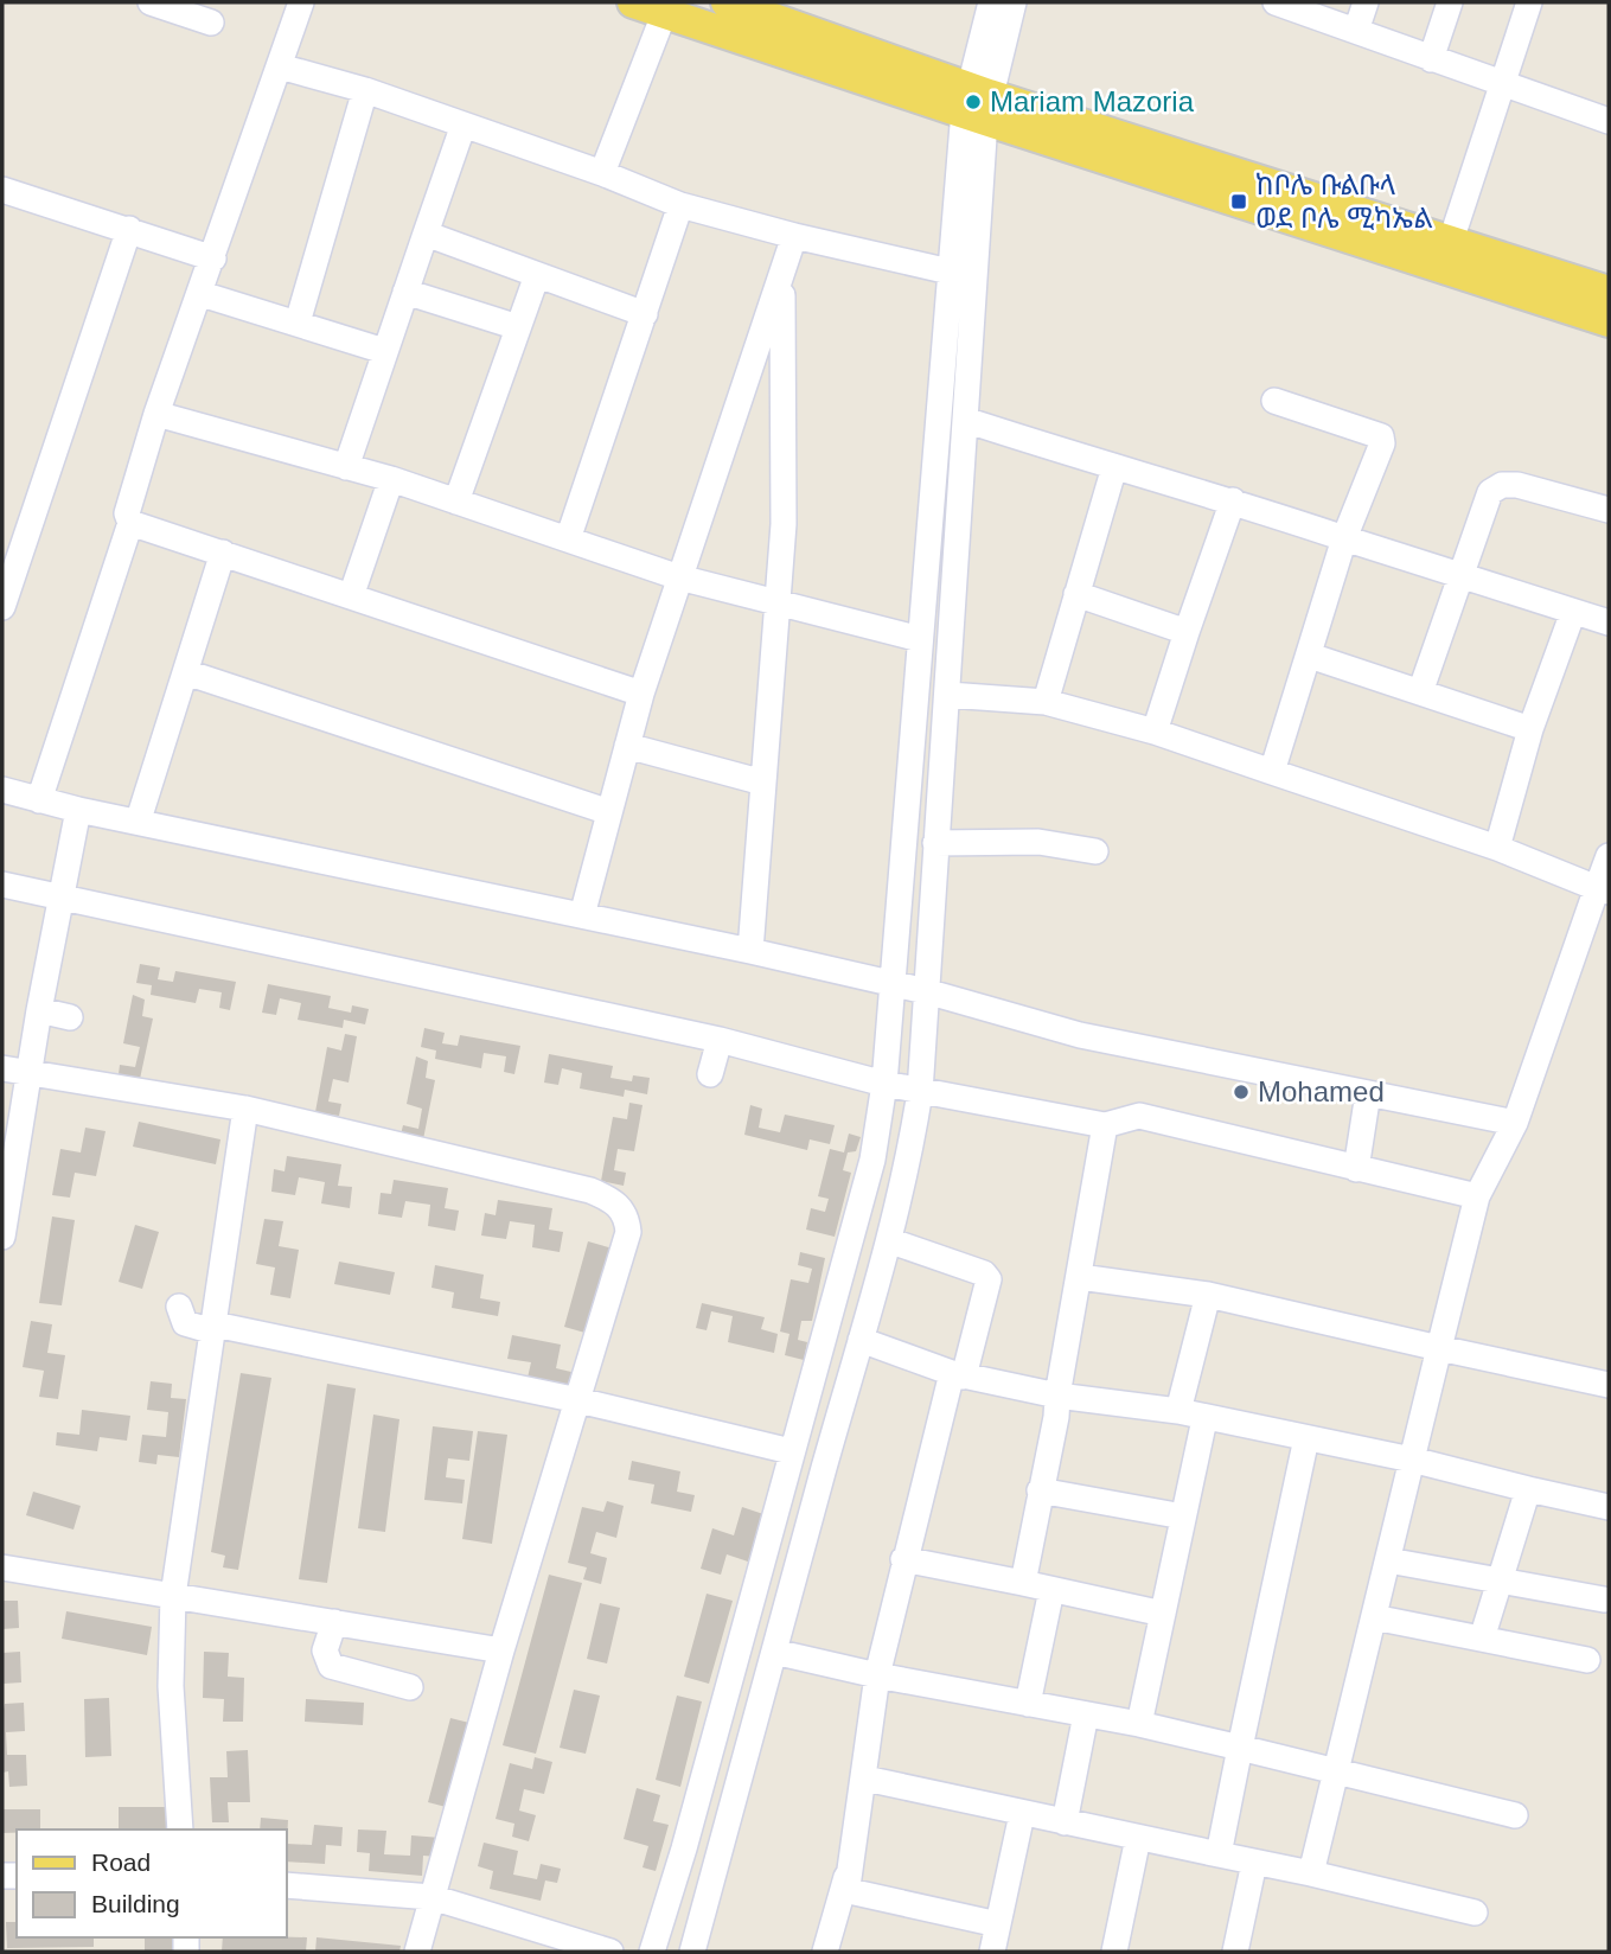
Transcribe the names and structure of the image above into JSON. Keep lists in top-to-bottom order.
{
  "places": {
    "other": ["Mariam Mazoria", "Mohamed"],
    "transit": ["ከቦሌ ቡልቡላ ወደ ቦሌ ሚካኤል"]
  },
  "legend": ["Road", "Building"]
}
